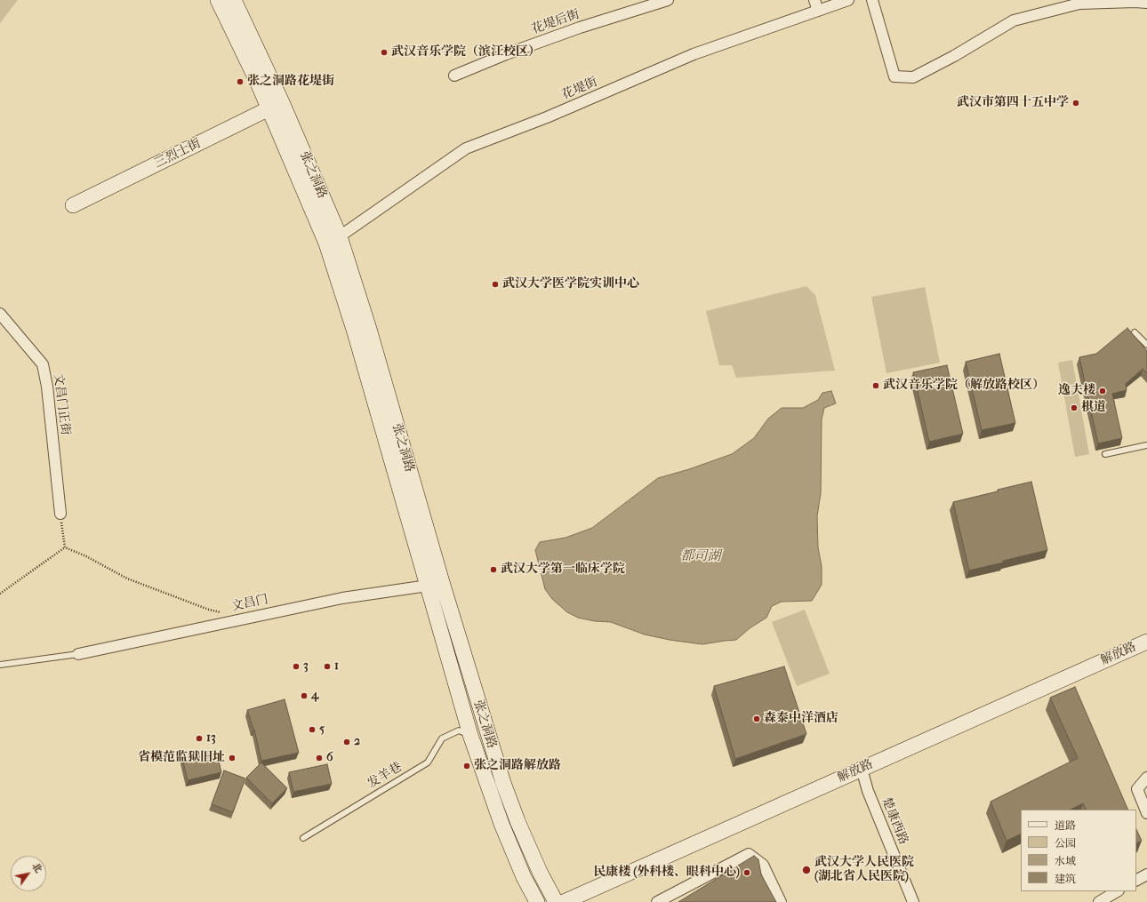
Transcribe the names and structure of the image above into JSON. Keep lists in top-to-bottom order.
{
  "streets": {
    "main road": ["三烈士街", "张之洞路", "解放路"],
    "street": [
      "花堤后街",
      "花堤街",
      "文昌门正街",
      "文昌门",
      "楚康西路"
    ],
    "lane": ["发羊巷"]
  },
  "crossings": [
    ["花堤街", "张之洞路"],
    ["三烈士街", "张之洞路"],
    ["张之洞路", "文昌门"],
    ["张之洞路", "发羊巷"],
    ["解放路", "楚康西路"]
  ],
  "water": ["都司湖"],
  "places": [
    "武汉音乐学院（滨江校区）",
    "张之洞路花堤街",
    "武汉市第四十五中学",
    "武汉大学医学院实训中心",
    "武汉音乐学院（解放路校区）",
    "逸夫楼",
    "棋道",
    "武汉大学第一临床学院",
    "3",
    "1",
    "4",
    "森泰中洋酒店",
    "5",
    "13",
    "2",
    "省模范监狱旧址",
    "6",
    "张之洞路解放路",
    "武汉大学人民医院 (湖北省人民医院)",
    "民康楼 (外科楼、眼科中心)"
  ],
  "legend": [
    "道路",
    "公园",
    "水域",
    "建筑"
  ],
  "north": "top right"
}
